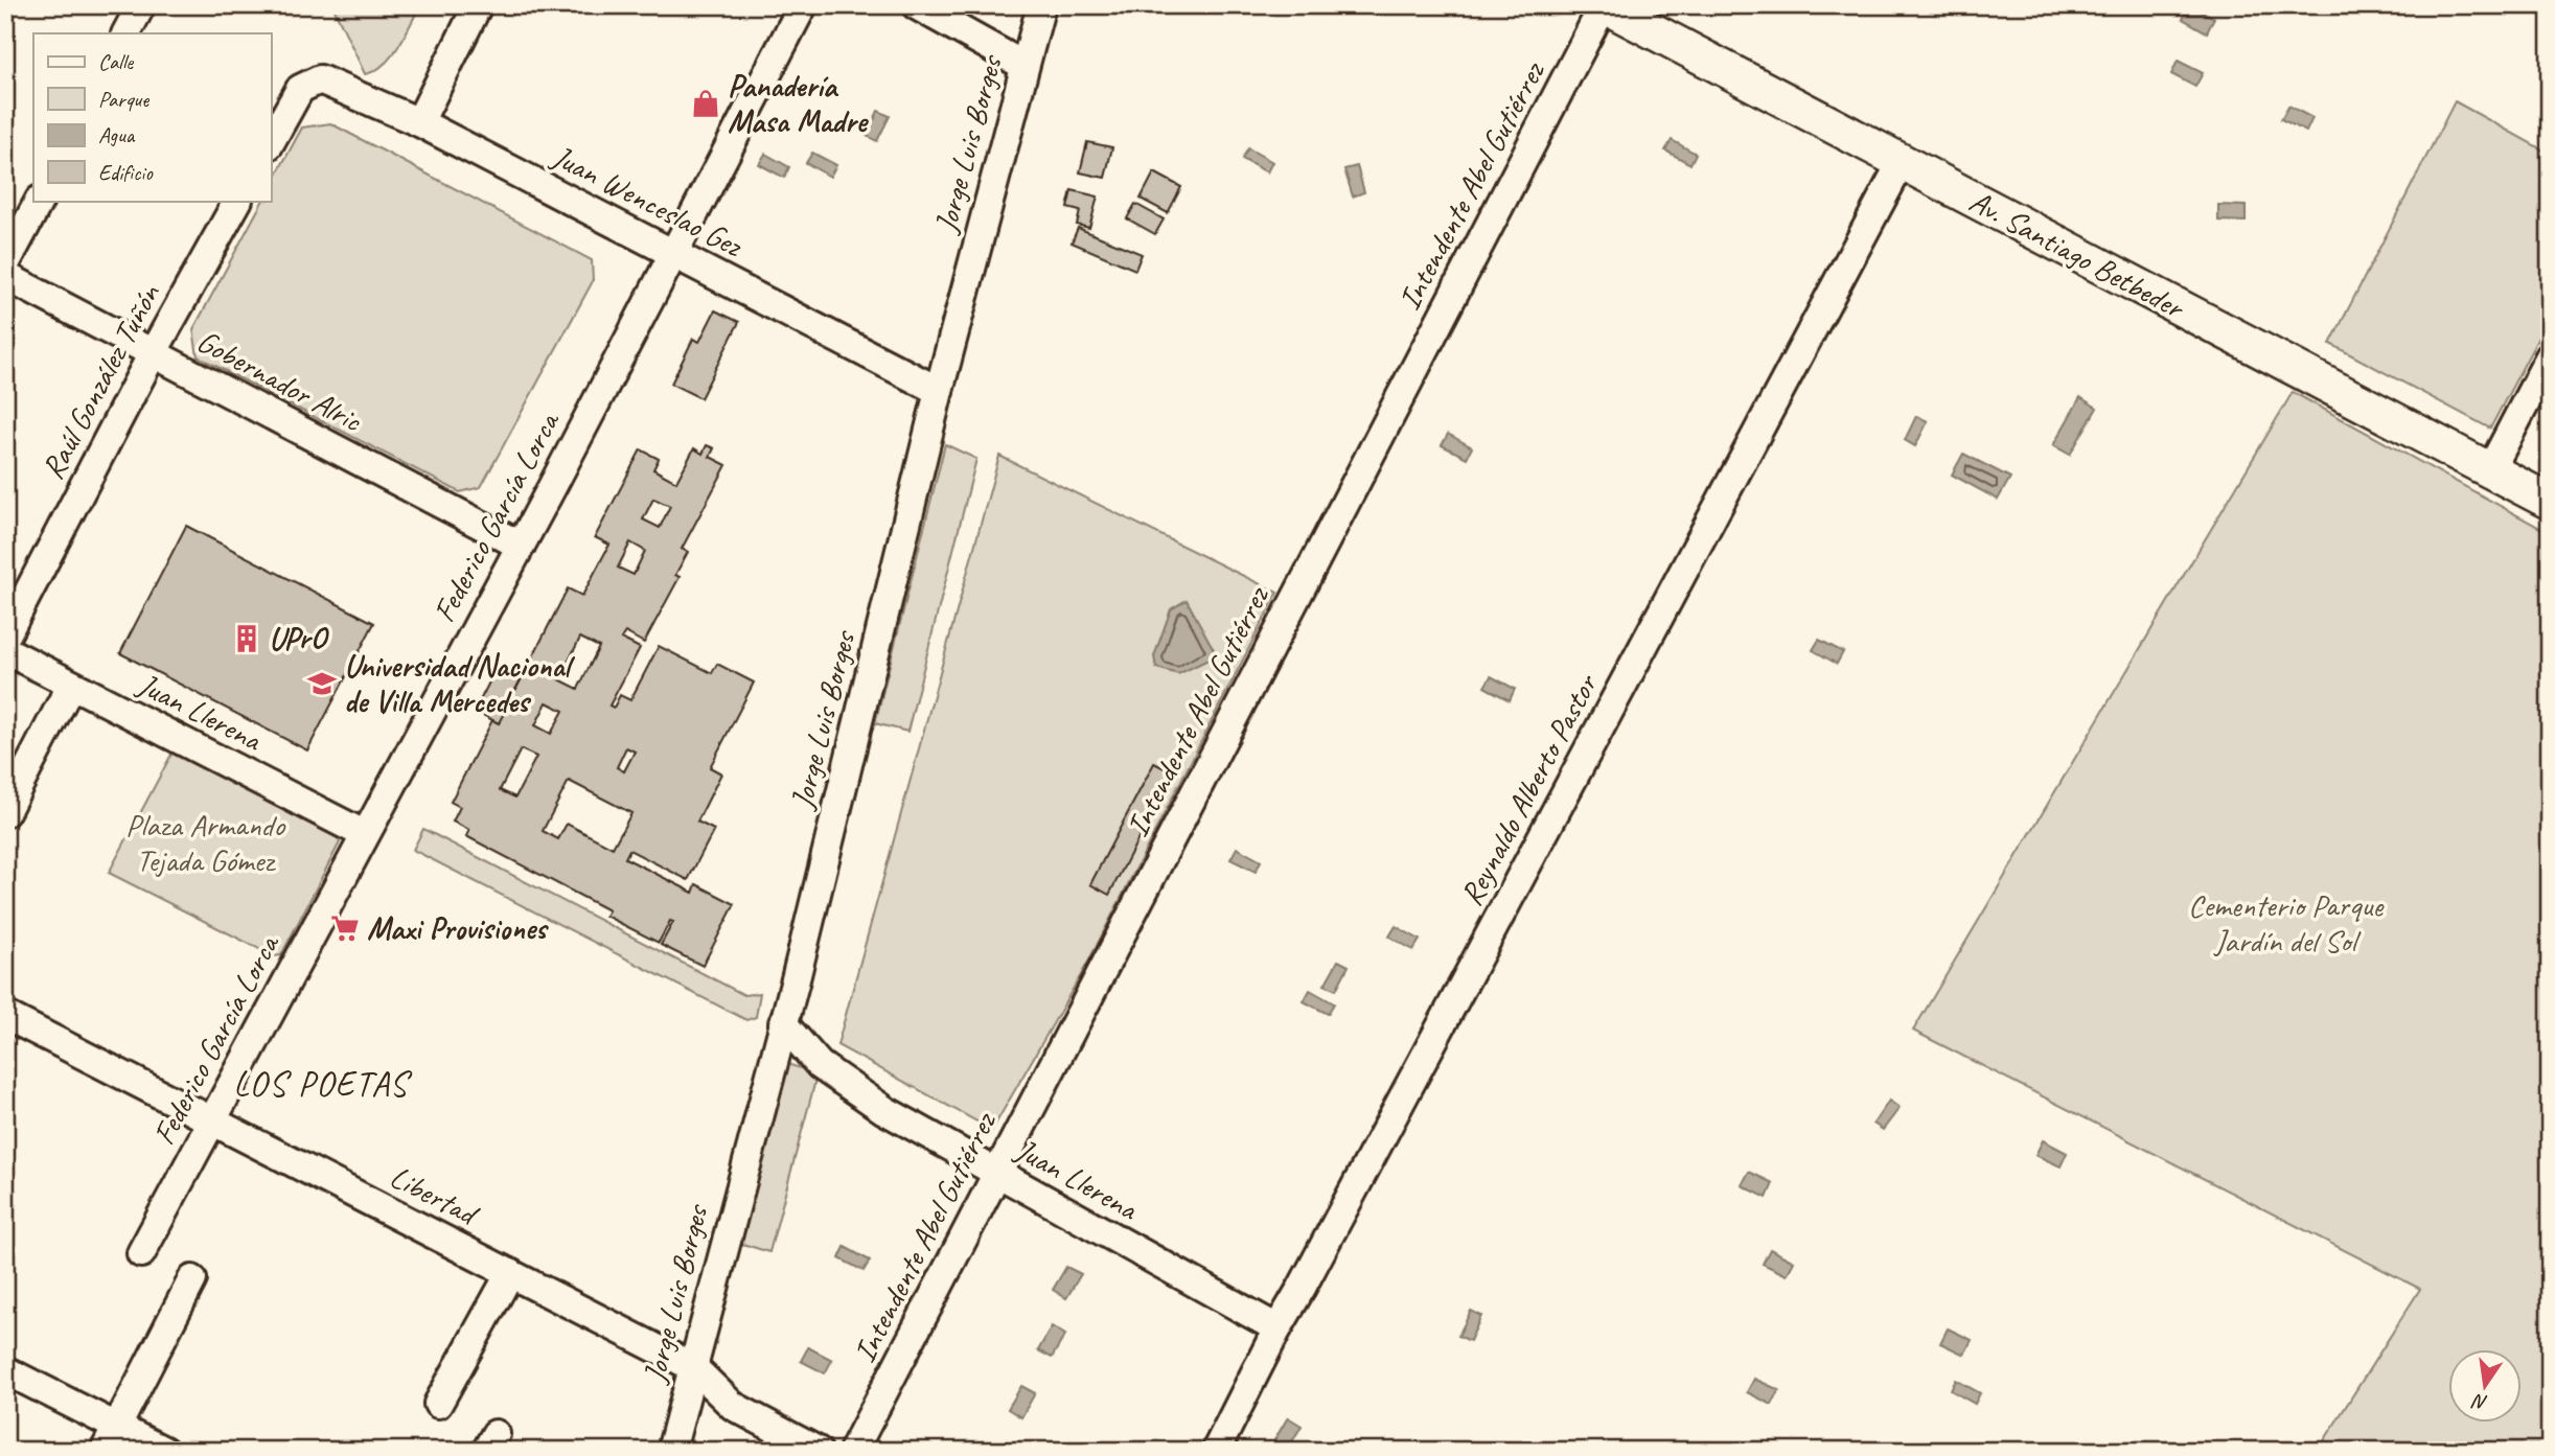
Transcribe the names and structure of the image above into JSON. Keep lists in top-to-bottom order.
{
  "streets": {
    "main road": ["Av. Santiago Betbeder"],
    "street": [
      "Jorge Luis Borges",
      "Intendente Abel Gutiérrez",
      "Juan Wenceslao Gez",
      "Gobernador Alric",
      "Raúl González Tuñón",
      "Federico García Lorca",
      "Juan Llerena",
      "Reynaldo Alberto Pastor",
      "Libertad"
    ]
  },
  "crossings": [
    ["Jorge Luis Borges", "Juan Wenceslao Gez"],
    ["Jorge Luis Borges", "Juan Llerena"],
    ["Jorge Luis Borges", "Libertad"],
    ["Intendente Abel Gutiérrez", "Av. Santiago Betbeder"],
    ["Intendente Abel Gutiérrez", "Juan Llerena"],
    ["Juan Wenceslao Gez", "Federico García Lorca"],
    ["Av. Santiago Betbeder", "Reynaldo Alberto Pastor"],
    ["Gobernador Alric", "Raúl González Tuñón"],
    ["Gobernador Alric", "Federico García Lorca"],
    ["Federico García Lorca", "Juan Llerena"],
    ["Federico García Lorca", "Libertad"],
    ["Juan Llerena", "Reynaldo Alberto Pastor"]
  ],
  "districts": ["LOS POETAS"],
  "parks": ["Plaza Armando Tejada Gómez", "Cementerio Parque Jardín del Sol"],
  "places": {
    "shop": ["Panadería Masa Madre"],
    "building": ["UPrO"],
    "school or university": ["Universidad Nacional de Villa Mercedes"],
    "supermarket": ["Maxi Provisiones"]
  },
  "legend": [
    "Calle",
    "Parque",
    "Agua",
    "Edificio"
  ],
  "north": "bottom"
}
